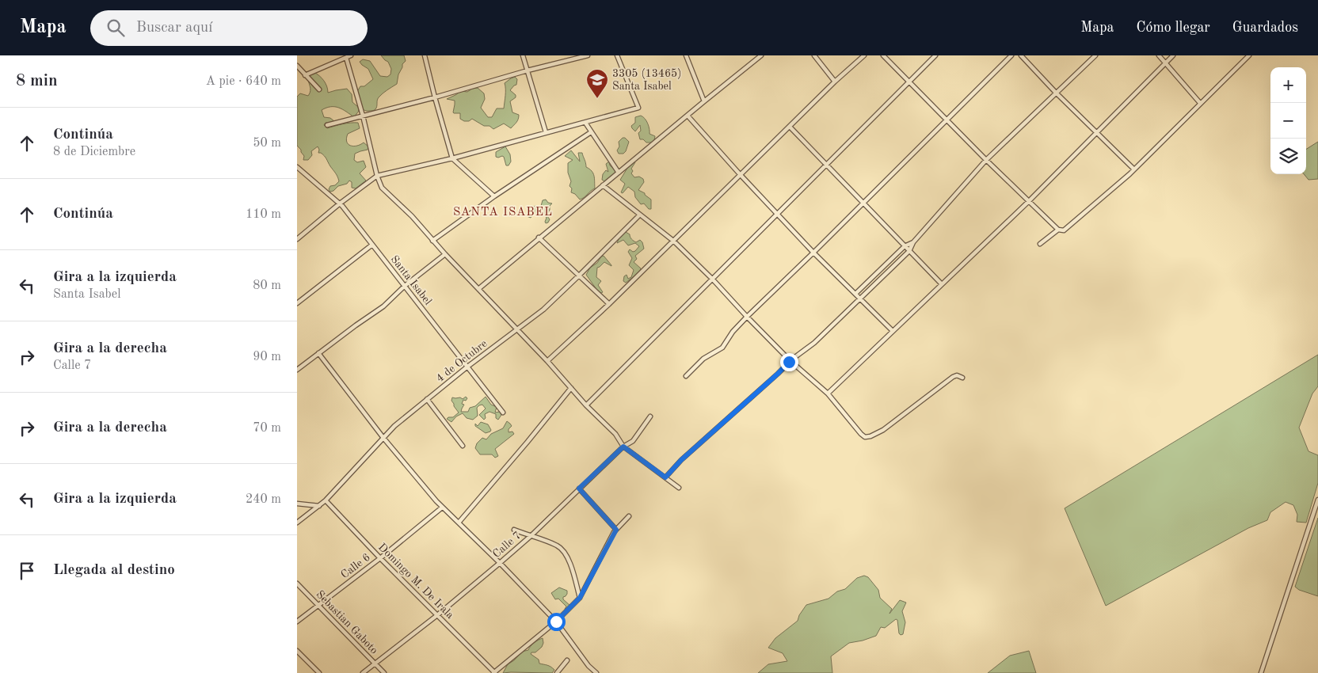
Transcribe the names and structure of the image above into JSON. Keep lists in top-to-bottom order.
{
  "streets": {
    "street": [
      "Santa Isabel",
      "4 de Octubre",
      "Calle 7",
      "Calle 6",
      "Domingo M. De Irala",
      "Sebastian Gaboto"
    ]
  },
  "crossings": [
    ["Santa Isabel", "4 de Octubre"],
    ["4 de Octubre", "Domingo M. De Irala"],
    ["Calle 7", "Domingo M. De Irala"],
    ["Calle 7", "Sebastian Gaboto"],
    ["Calle 6", "Domingo M. De Irala"],
    ["Calle 6", "Sebastian Gaboto"]
  ],
  "districts": ["SANTA ISABEL"],
  "places": {
    "school or university": ["3305 (13465) Santa Isabel"]
  },
  "page": {
    "header": "Mapa",
    "search": "Buscar aquí",
    "nav": ["Mapa", "Cómo llegar", "Guardados"],
    "heading": ["8 min", "A pie · 640 m"],
    "map_buttons": ["+", "−"],
    "list": [
      ["Continúa", "8 de Diciembre", "50 m"],
      ["Continúa", "110 m"],
      ["Gira a la izquierda", "Santa Isabel", "80 m"],
      ["Gira a la derecha", "Calle 7", "90 m"],
      ["Gira a la derecha", "70 m"],
      ["Gira a la izquierda", "240 m"],
      "Llegada al destino"
    ]
  }
}
